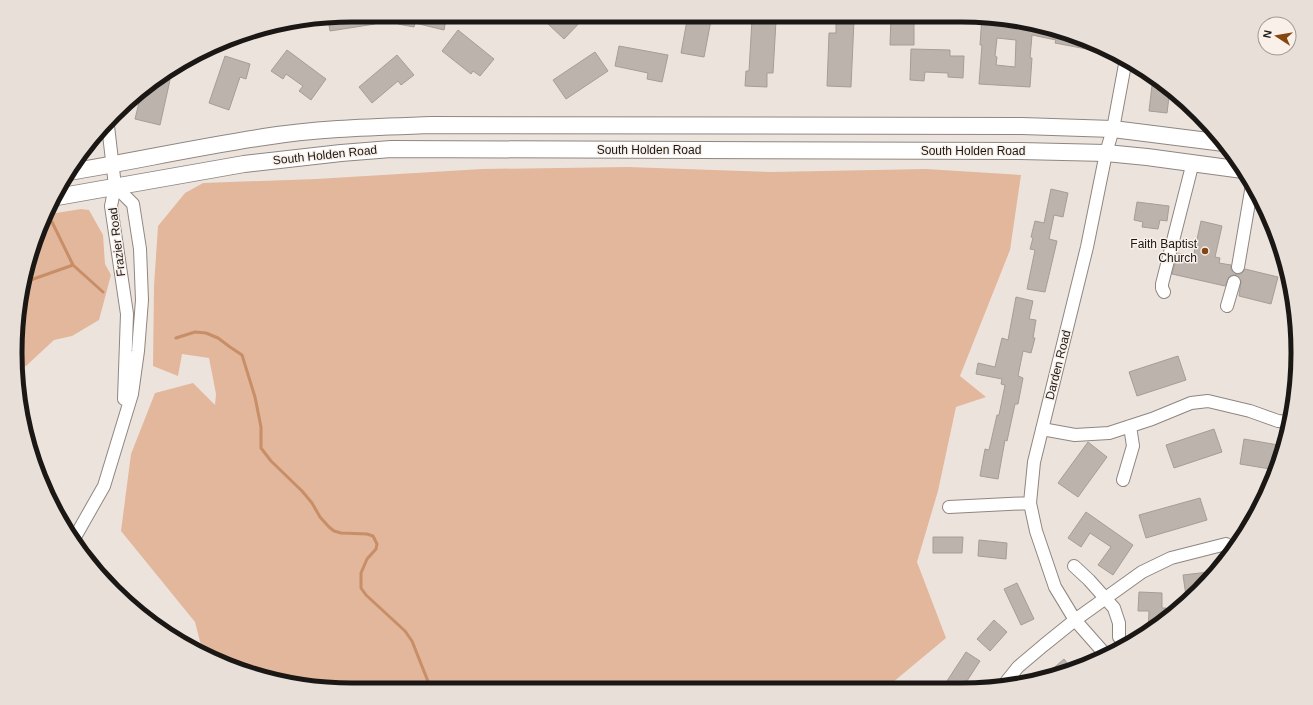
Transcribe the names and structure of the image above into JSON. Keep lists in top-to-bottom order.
{
  "streets": {
    "main road": ["South Holden Road"],
    "street": ["Frazier Road", "Darden Road"]
  },
  "crossings": [
    ["South Holden Road", "Frazier Road"],
    ["South Holden Road", "Darden Road"]
  ],
  "places": ["Faith Baptist Church"],
  "north": "left"
}
